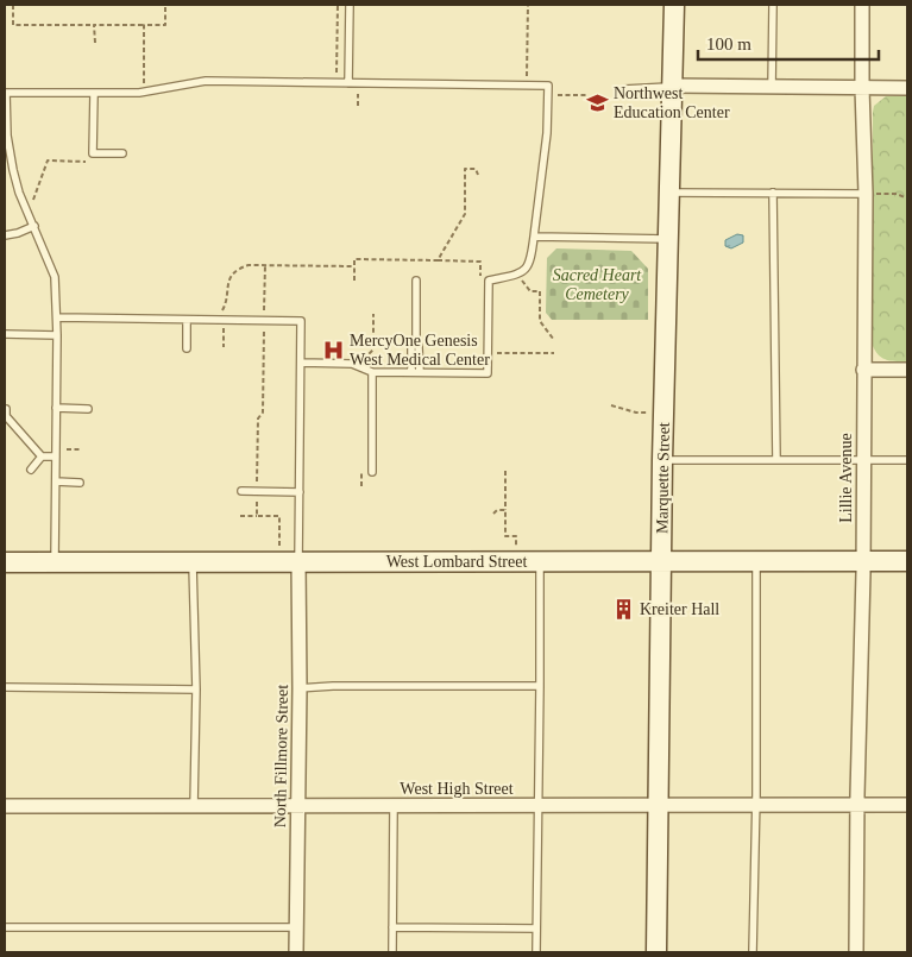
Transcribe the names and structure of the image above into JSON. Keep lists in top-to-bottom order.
{
  "streets": {
    "street": [
      "Marquette Street",
      "Lillie Avenue",
      "West Lombard Street",
      "North Fillmore Street",
      "West High Street"
    ]
  },
  "crossings": [
    ["Marquette Street", "West Lombard Street"],
    ["Marquette Street", "West High Street"],
    ["Lillie Avenue", "West Lombard Street"],
    ["Lillie Avenue", "West High Street"],
    ["West Lombard Street", "North Fillmore Street"],
    ["North Fillmore Street", "West High Street"]
  ],
  "parks": ["Sacred Heart Cemetery"],
  "places": {
    "school or university": ["Northwest Education Center"],
    "hospital": ["MercyOne Genesis West Medical Center"],
    "building": ["Kreiter Hall"]
  },
  "scale_bar": "100 m"
}
